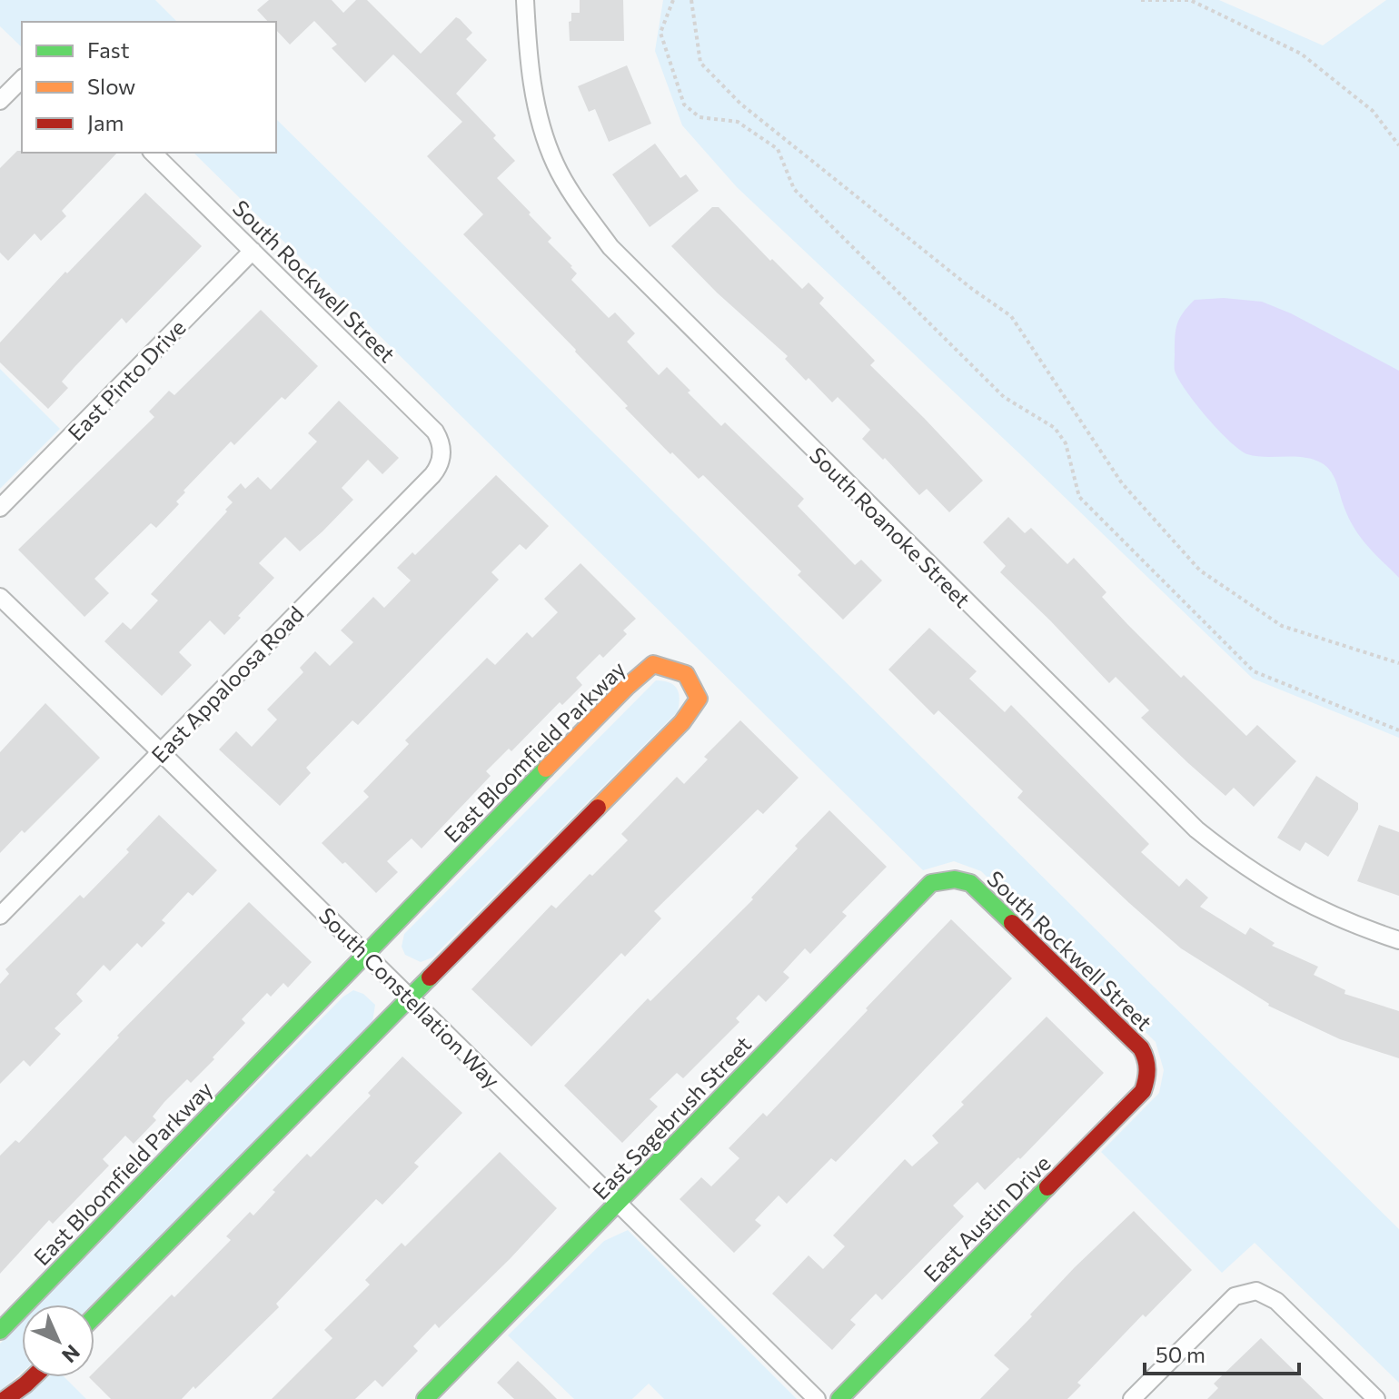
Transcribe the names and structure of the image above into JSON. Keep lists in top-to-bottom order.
{
  "streets": {
    "street": [
      "South Rockwell Street",
      "East Pinto Drive",
      "South Roanoke Street",
      "East Appaloosa Road",
      "East Bloomfield Parkway",
      "South Constellation Way",
      "East Sagebrush Street",
      "East Austin Drive"
    ]
  },
  "crossings": [
    ["South Rockwell Street", "East Pinto Drive"],
    ["South Rockwell Street", "East Appaloosa Road"],
    ["South Rockwell Street", "East Sagebrush Street"],
    ["South Rockwell Street", "East Austin Drive"],
    ["East Appaloosa Road", "South Constellation Way"],
    ["East Bloomfield Parkway", "South Constellation Way"],
    ["South Constellation Way", "East Sagebrush Street"]
  ],
  "legend": ["Fast", "Slow", "Jam"],
  "scale_bar": "50 m",
  "north": "bottom right"
}
